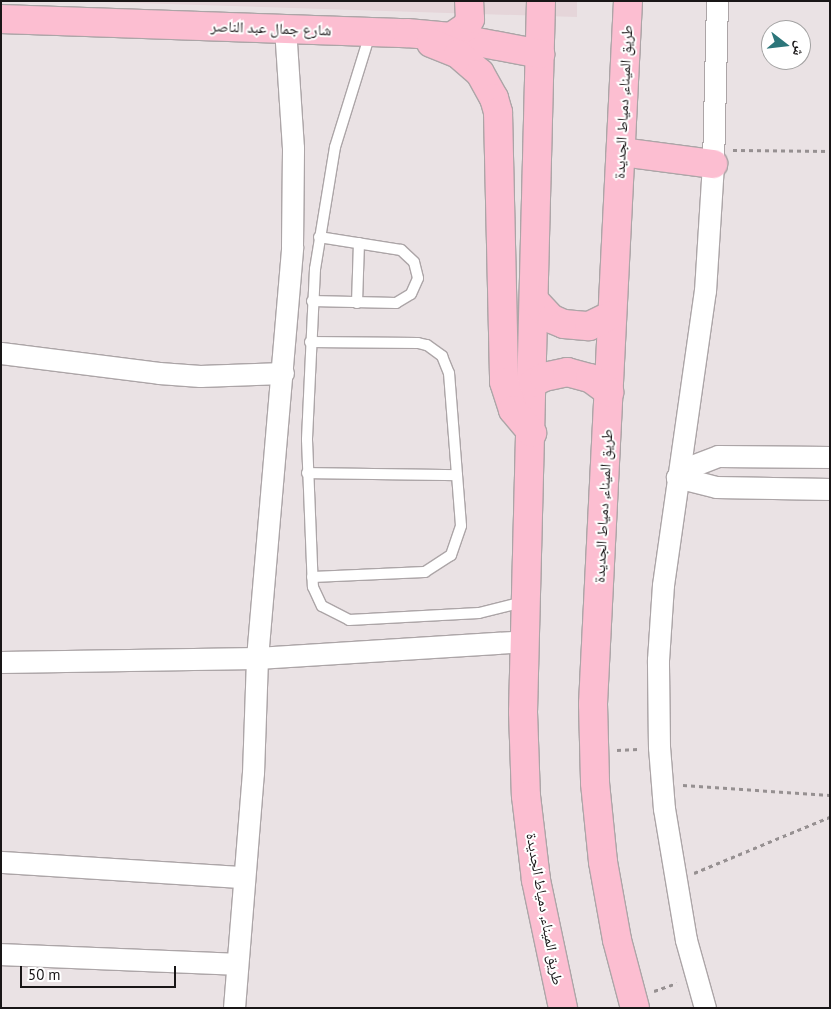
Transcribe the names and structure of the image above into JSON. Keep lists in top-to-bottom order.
{
  "streets": {
    "main road": ["شارع جمال عبد الناصر", "طريق الميناء, دمياط الجديدة"]
  },
  "crossings": [
    ["شارع جمال عبد الناصر", "طريق الميناء, دمياط الجديدة"]
  ],
  "scale_bar": "50 m",
  "north": "right"
}
